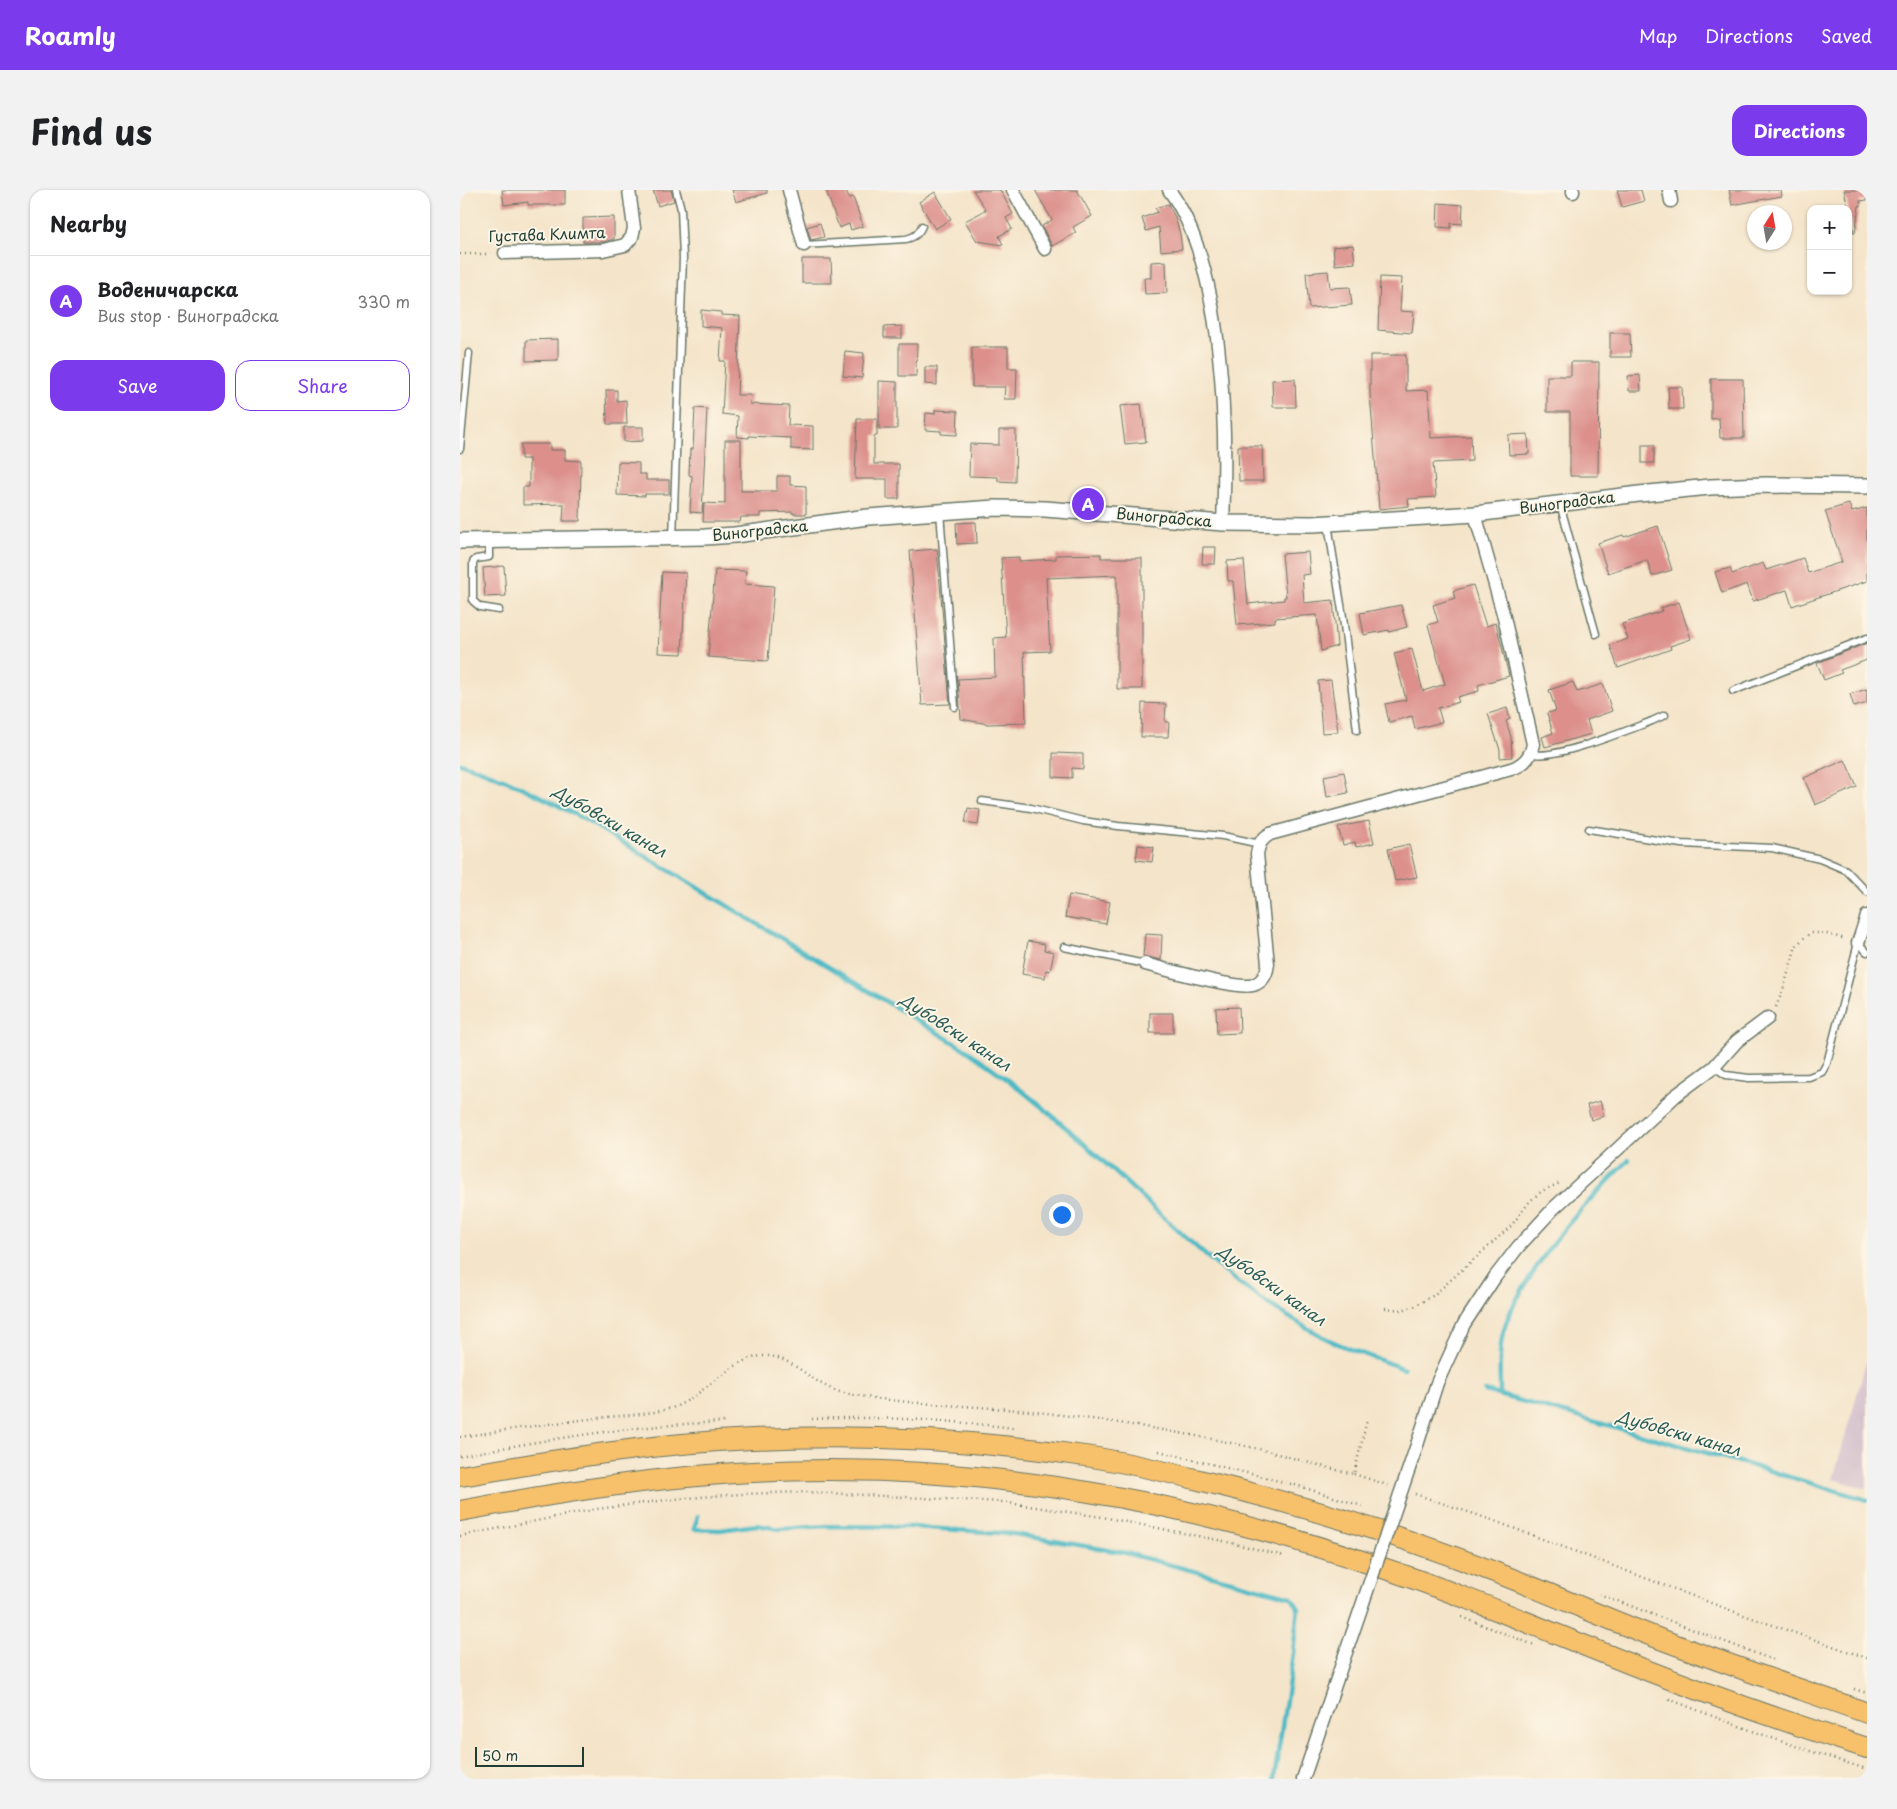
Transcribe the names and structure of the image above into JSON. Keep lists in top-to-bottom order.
{
  "streets": {
    "street": ["Густава Климта", "Виноградска"]
  },
  "water": ["Дубовски канал"],
  "scale_bar": "50 m",
  "north": "top",
  "page": {
    "header": "Roamly",
    "nav": ["Map", "Directions", "Saved"],
    "title": "Find us",
    "buttons": [
      "Directions",
      ["Save", "Share"]
    ],
    "heading": "Nearby",
    "map_buttons": ["+", "−"],
    "list": [
      {
        "mark": "A",
        "name": "Воденичарска",
        "note": "Bus stop · Виноградска",
        "value": "330 m"
      }
    ],
    "pins": "A",
    "scale": "50 m"
  }
}
